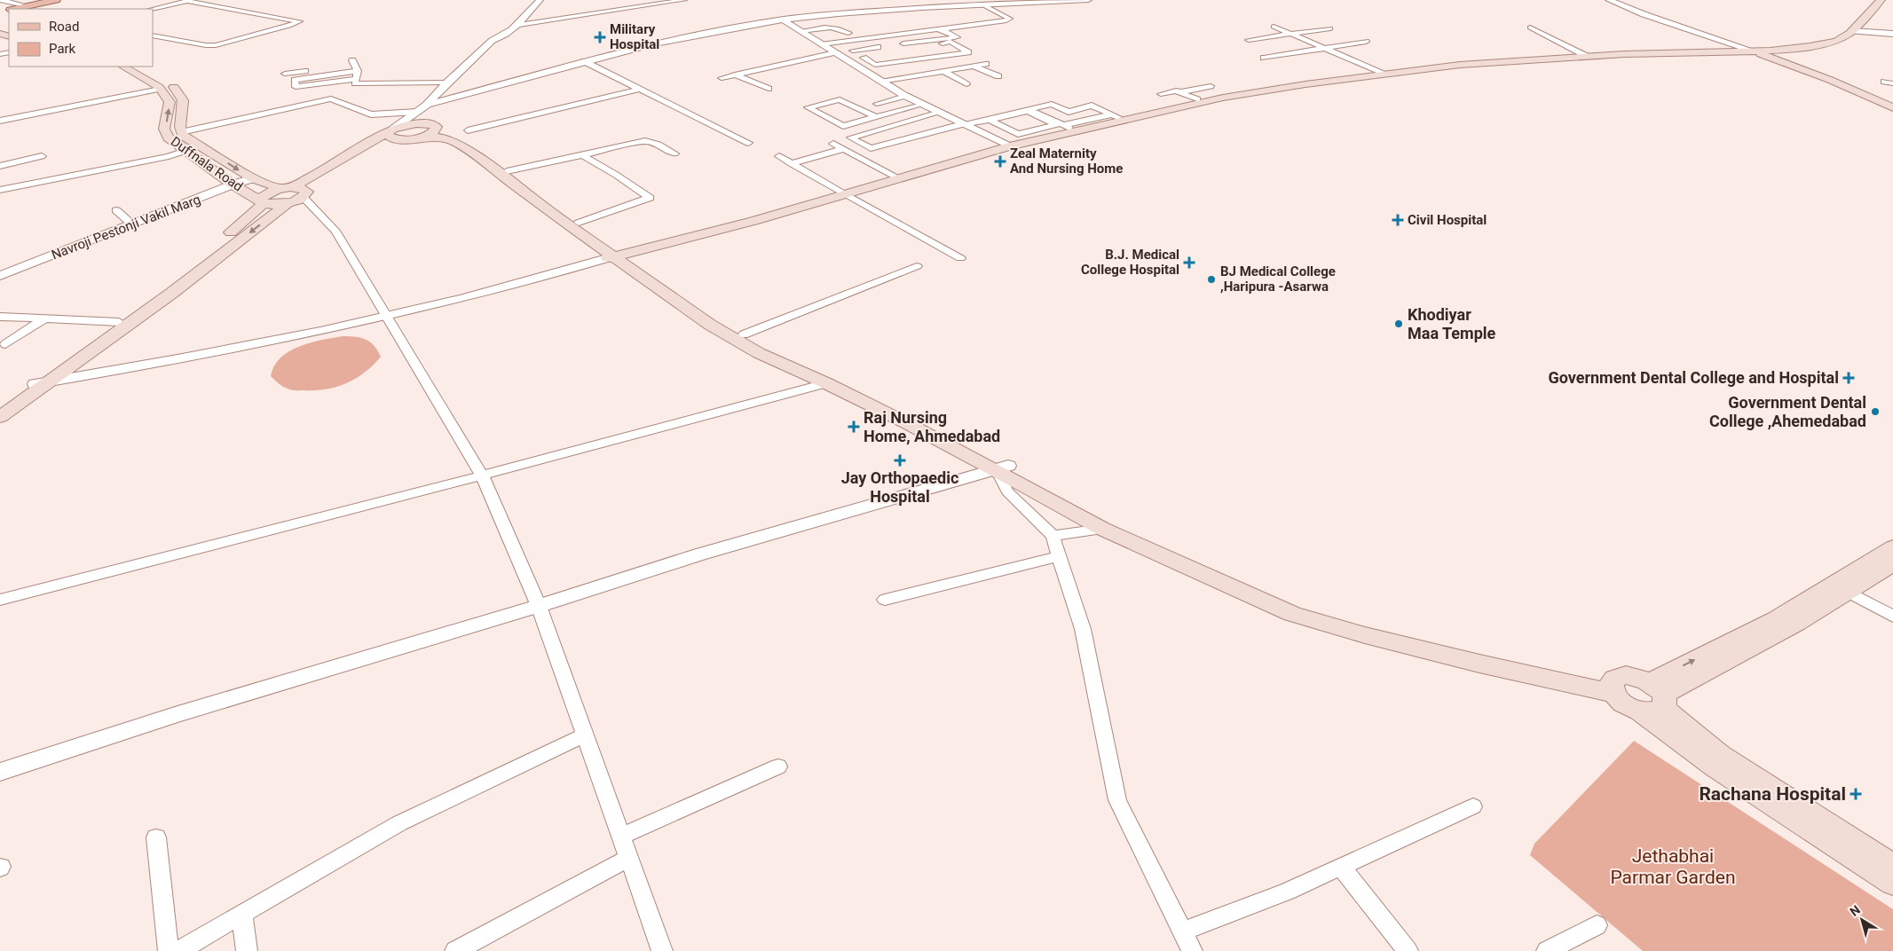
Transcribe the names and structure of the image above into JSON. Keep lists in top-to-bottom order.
{
  "streets": {
    "main road": ["Duffnala Road"],
    "street": ["Navroji Pestonji Vakil Marg"]
  },
  "crossings": [
    ["Duffnala Road", "Navroji Pestonji Vakil Marg"]
  ],
  "one_way": ["Duffnala Road"],
  "parks": ["Jethabhai Parmar Garden"],
  "places": {
    "health": [
      "Military Hospital",
      "Zeal Maternity And Nursing Home",
      "Civil Hospital",
      "B.J. Medical College Hospital",
      "Government Dental College and Hospital",
      "Raj Nursing Home, Ahmedabad",
      "Jay Orthopaedic Hospital",
      "Rachana Hospital"
    ],
    "other": ["BJ Medical College ,Haripura -Asarwa", "Khodiyar Maa Temple", "Government Dental College ,Ahemedabad"]
  },
  "legend": ["Road", "Park"],
  "north": "top left"
}
